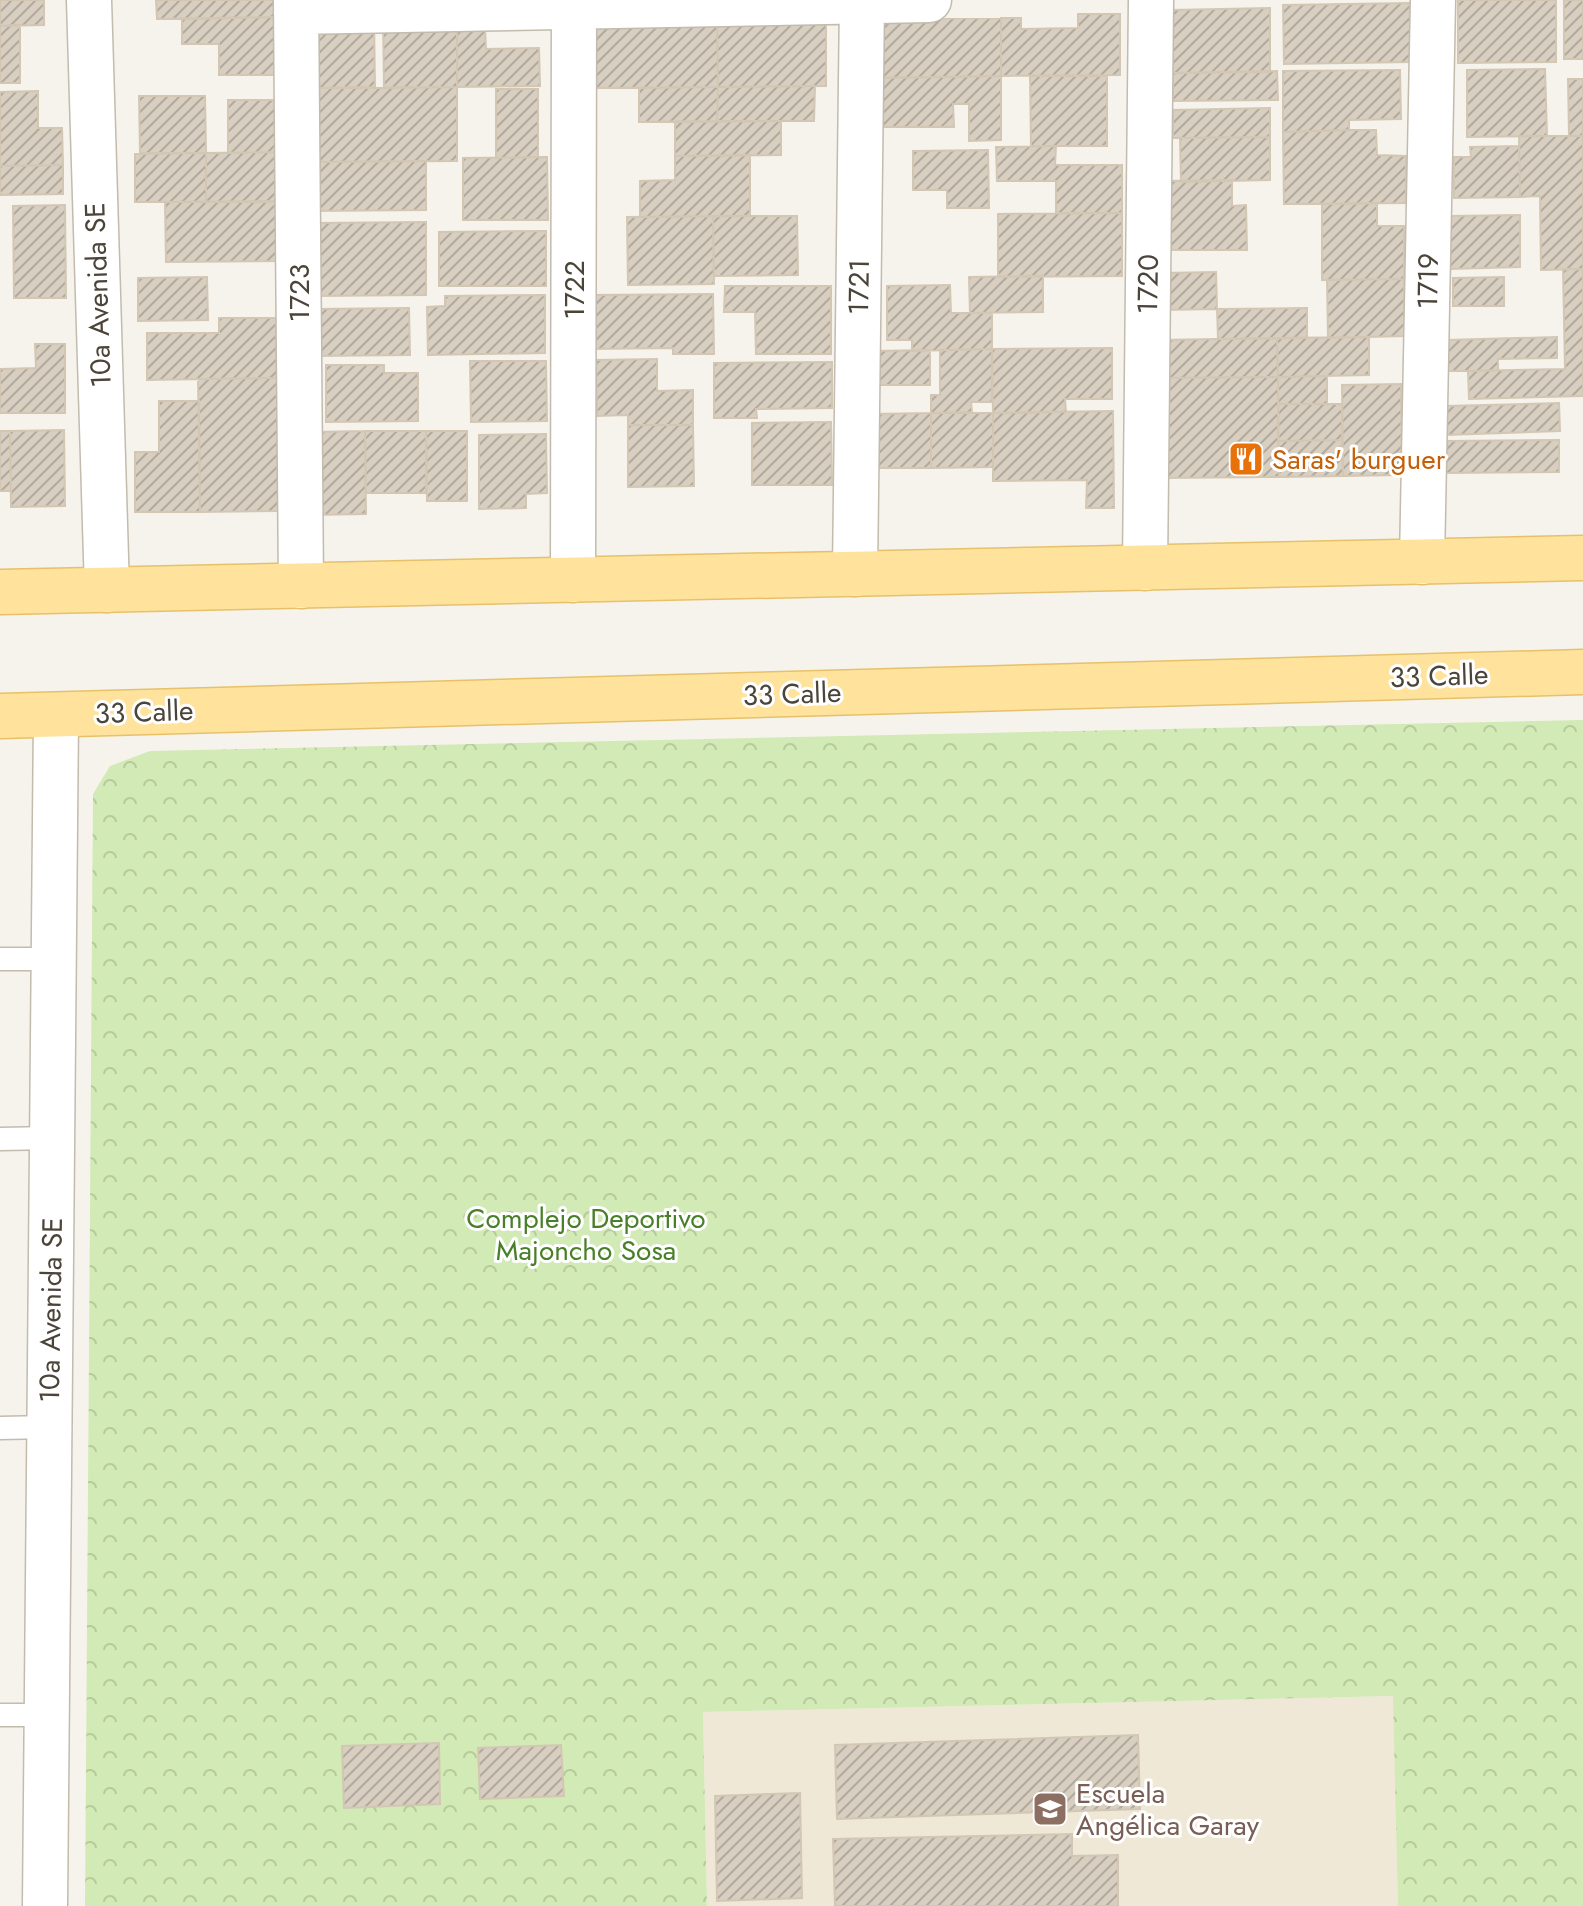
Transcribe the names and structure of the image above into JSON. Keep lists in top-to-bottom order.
{
  "streets": {
    "main road": ["33 Calle"],
    "street": [
      "1719",
      "1720",
      "1721",
      "1722",
      "1723",
      "10a Avenida SE"
    ]
  },
  "crossings": [
    ["10a Avenida SE", "33 Calle"]
  ],
  "parks": ["Complejo Deportivo Majoncho Sosa"],
  "places": {
    "restaurant": ["Saras' burguer"],
    "school or university": ["Escuela Angélica Garay"]
  }
}
